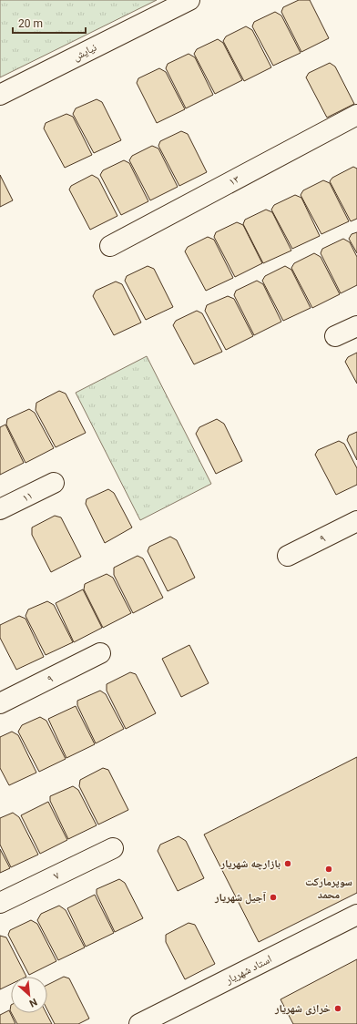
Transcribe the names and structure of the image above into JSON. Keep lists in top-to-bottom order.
{
  "streets": {
    "street": [
      "نیایش",
      "۱۳",
      "۱۱",
      "۹",
      "۷",
      "استاد شهریار"
    ]
  },
  "places": [
    "بازارچه شهریار",
    "سوپرمارکت محمد",
    "آجیل شهریار",
    "خرازی شهریار"
  ],
  "scale_bar": "20 m",
  "north": "bottom right"
}
